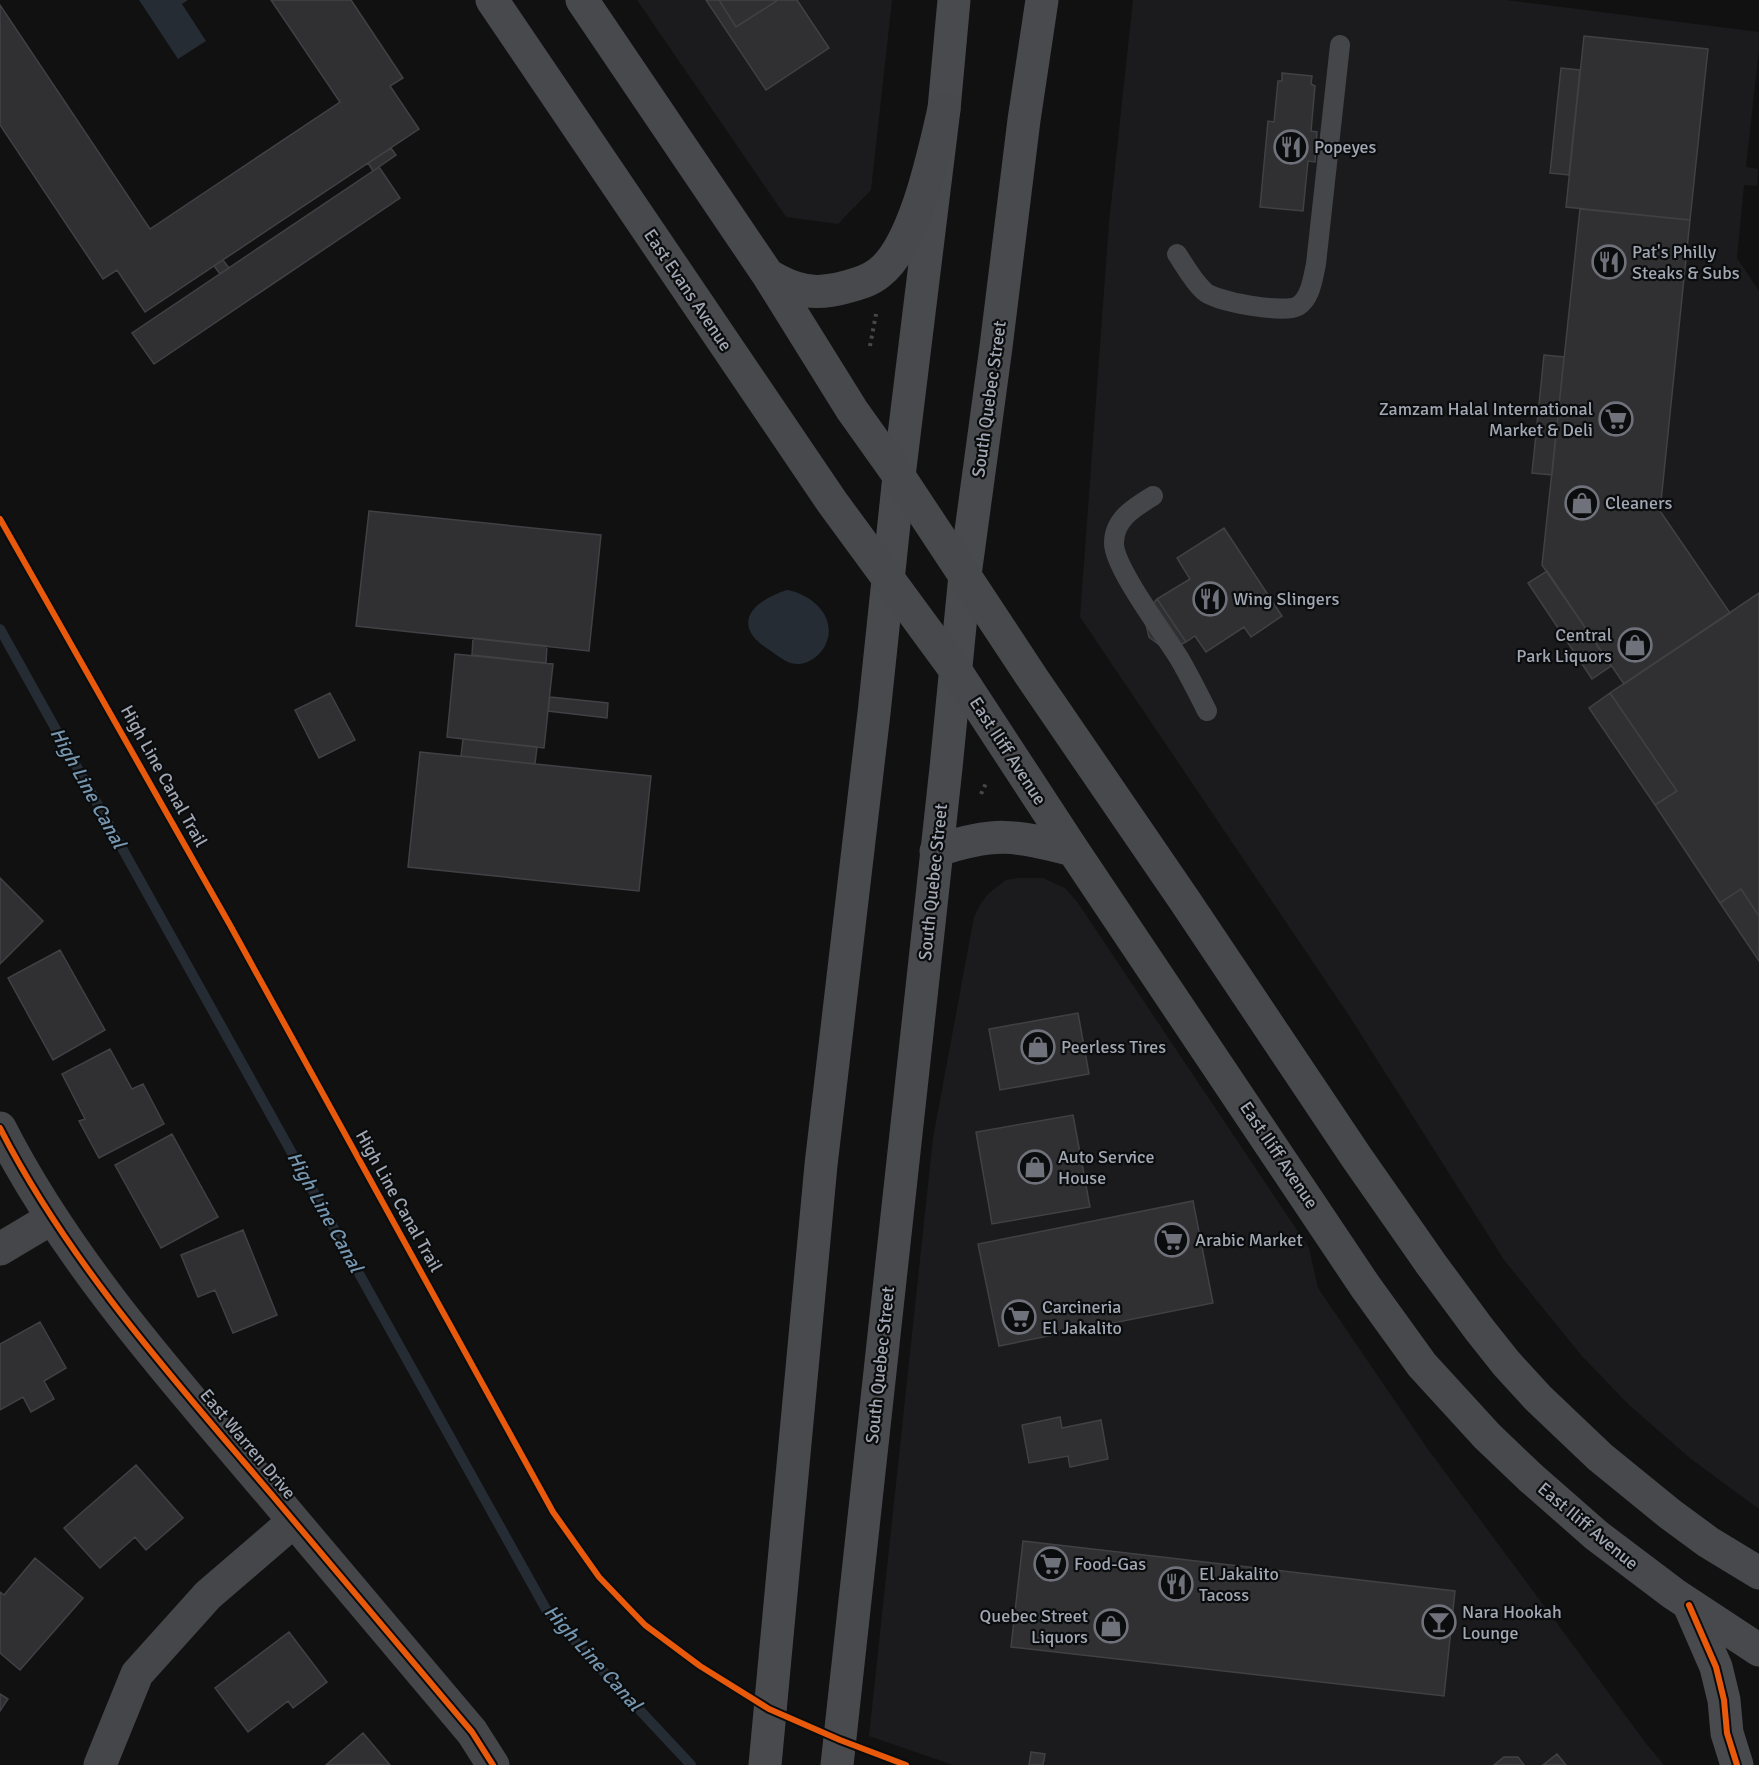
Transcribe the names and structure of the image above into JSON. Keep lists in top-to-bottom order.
{
  "streets": {
    "main road": ["East Evans Avenue", "South Quebec Street", "East Iliff Avenue"],
    "street": ["East Warren Drive"],
    "cycle path": ["High Line Canal Trail"]
  },
  "crossings": [
    ["East Evans Avenue", "East Iliff Avenue"],
    ["South Quebec Street", "East Iliff Avenue"]
  ],
  "water": ["High Line Canal"],
  "places": {
    "restaurant": [
      "Popeyes",
      "Pat's Philly Steaks & Subs",
      "Wing Slingers",
      "El Jakalito Tacoss"
    ],
    "supermarket": [
      "Zamzam Halal International Market & Deli",
      "Arabic Market",
      "Carcineria El Jakalito",
      "Food-Gas"
    ],
    "shop": [
      "Cleaners",
      "Central Park Liquors",
      "Peerless Tires",
      "Auto Service House",
      "Quebec Street Liquors"
    ],
    "bar": ["Nara Hookah Lounge"]
  }
}
